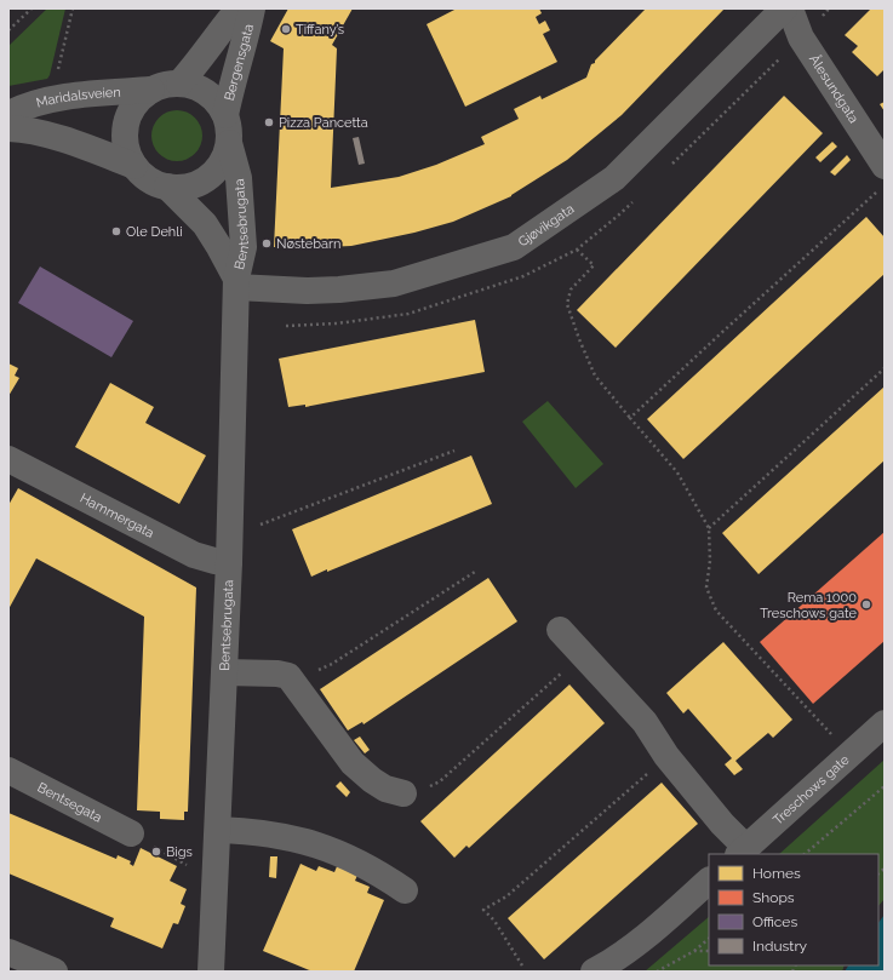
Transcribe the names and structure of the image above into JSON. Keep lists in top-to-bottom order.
{
  "streets": {
    "street": [
      "Bergensgata",
      "Ålesundgata",
      "Maridalsveien",
      "Bentsebrugata",
      "Gjøvikgata",
      "Hammergata",
      "Treschows gate",
      "Bentsegata"
    ]
  },
  "crossings": [
    ["Bergensgata", "Maridalsveien"],
    ["Bergensgata", "Bentsebrugata"],
    ["Maridalsveien", "Bentsebrugata"],
    ["Bentsebrugata", "Gjøvikgata"],
    ["Bentsebrugata", "Hammergata"]
  ],
  "places": [
    "Tiffany’s",
    "Pizza Pancetta",
    "Ole Dehli",
    "Nøstebarn",
    "Rema 1000 Treschows gate",
    "Bigs"
  ],
  "legend": [
    "Homes",
    "Shops",
    "Offices",
    "Industry"
  ]
}
